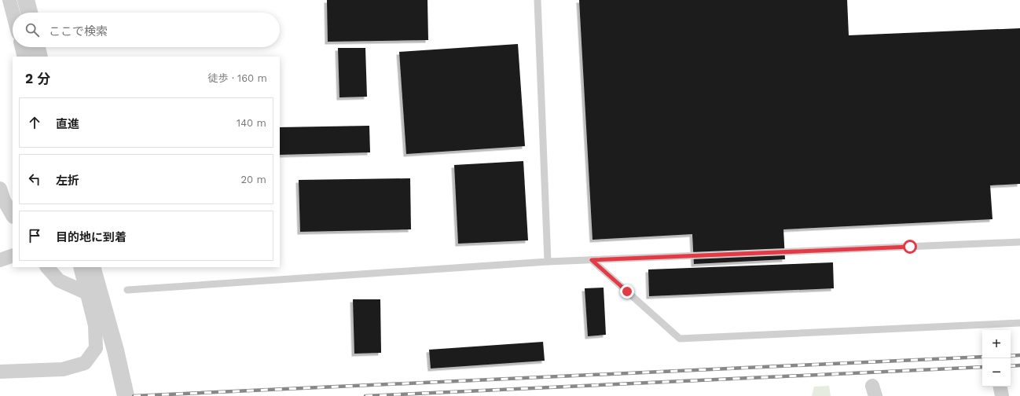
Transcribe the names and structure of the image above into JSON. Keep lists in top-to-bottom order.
{
  "page": {
    "search": "ここで検索",
    "heading": ["2 分", "徒歩 · 160 m"],
    "list": [
      ["直進", "140 m"],
      ["左折", "20 m"],
      "目的地に到着"
    ],
    "map_buttons": ["+", "−"]
  }
}
